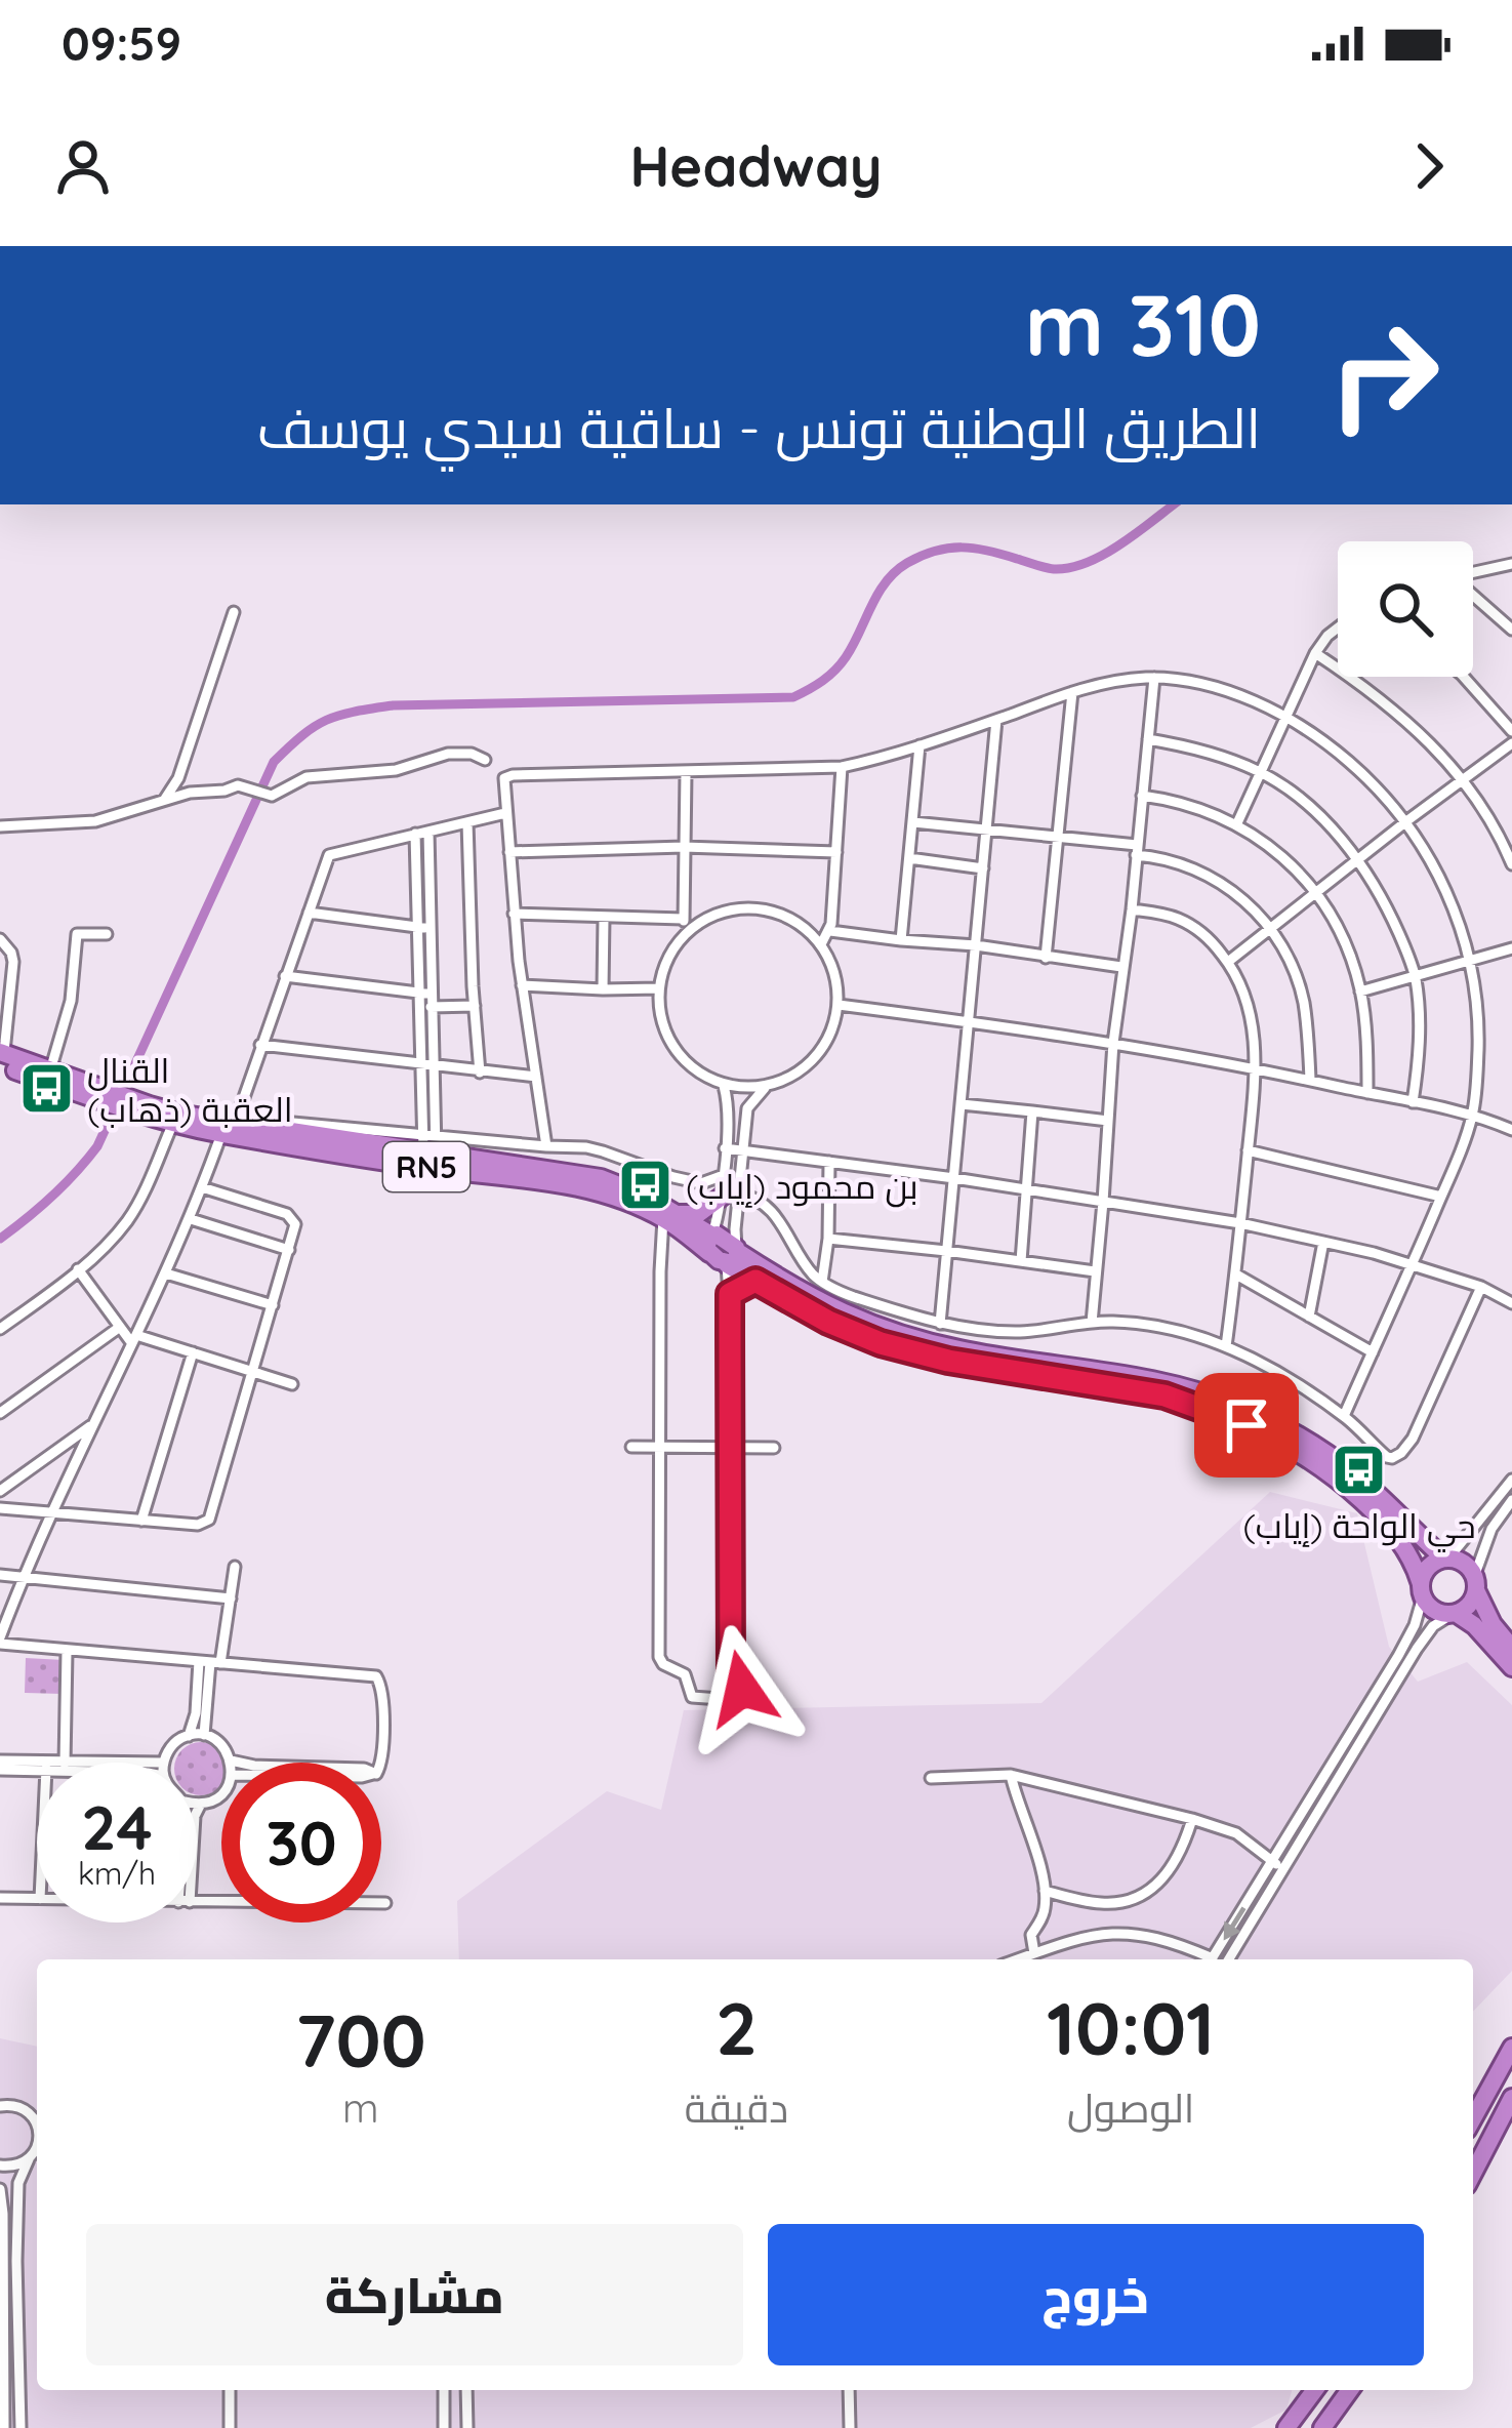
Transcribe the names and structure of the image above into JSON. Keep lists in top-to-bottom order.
{
  "streets": {
    "highway": ["RN5"]
  },
  "places": {
    "bus stop": ["القنال العقبة (ذهاب)", "بن محمود (إياب)", "حي الواحة (إياب)"]
  },
  "page": {
    "status": "09:59",
    "header": "Headway",
    "turn": ["310 m", "الطريق الوطنية تونس - ساقية سيدي يوسف"],
    "speed": "24 km/h",
    "limit": "30",
    "eta": [
      "10:01",
      "الوصول",
      "2",
      "دقيقة",
      "700",
      "m"
    ],
    "buttons": ["خروج", "مشاركة"]
  }
}
